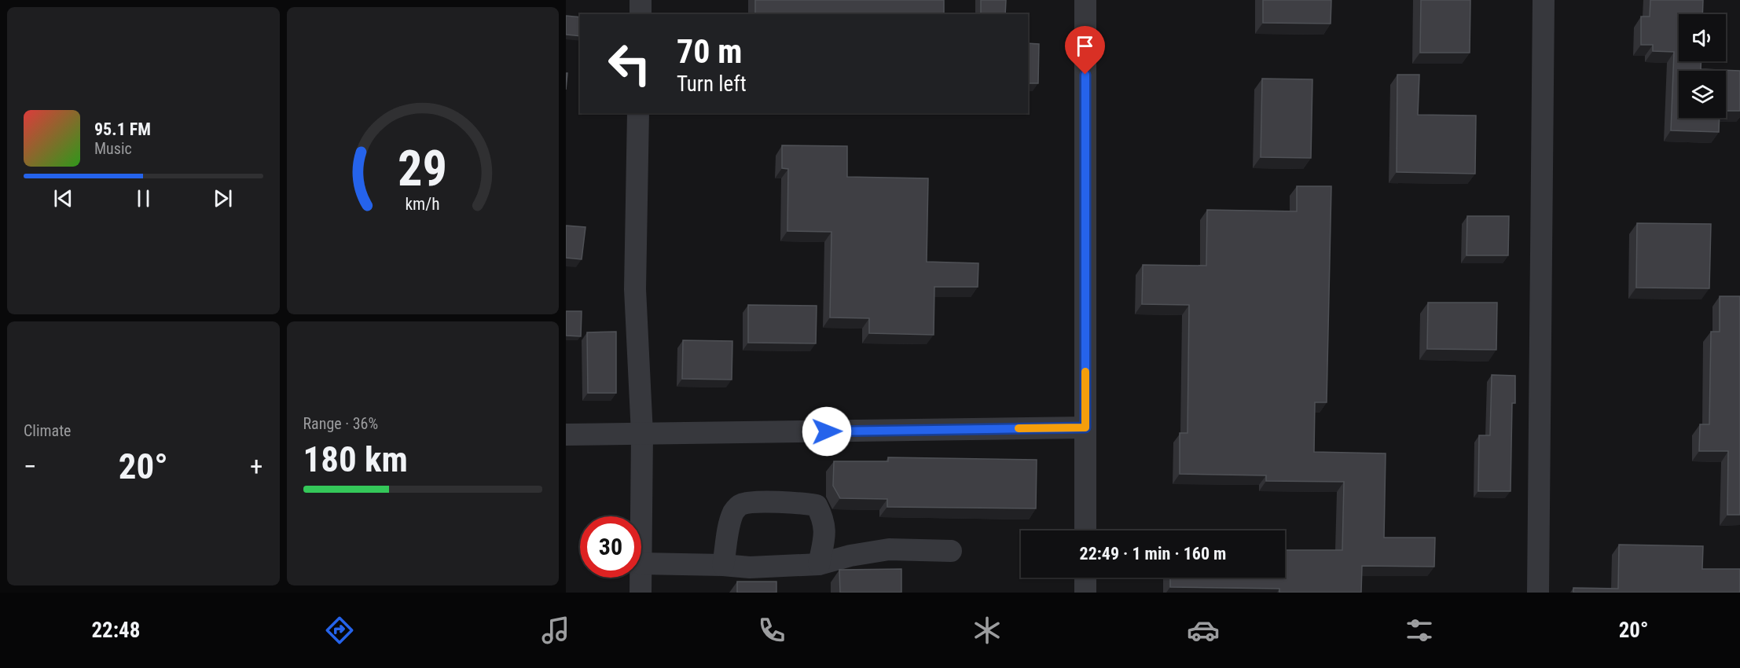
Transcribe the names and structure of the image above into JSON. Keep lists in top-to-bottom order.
{
  "page": {
    "turn": ["70 m", "Turn left"],
    "song": ["95.1 FM", "Music"],
    "tile": [
      "Climate",
      ["Range · 36%", "180 km"]
    ],
    "heat": ["−", "20°", "+"],
    "limit": "30",
    "trip": "22:49 · 1 min · 160 m",
    "tabs": ["22:48", "20°"],
    "gauge": ["29", "km/h"]
  }
}
